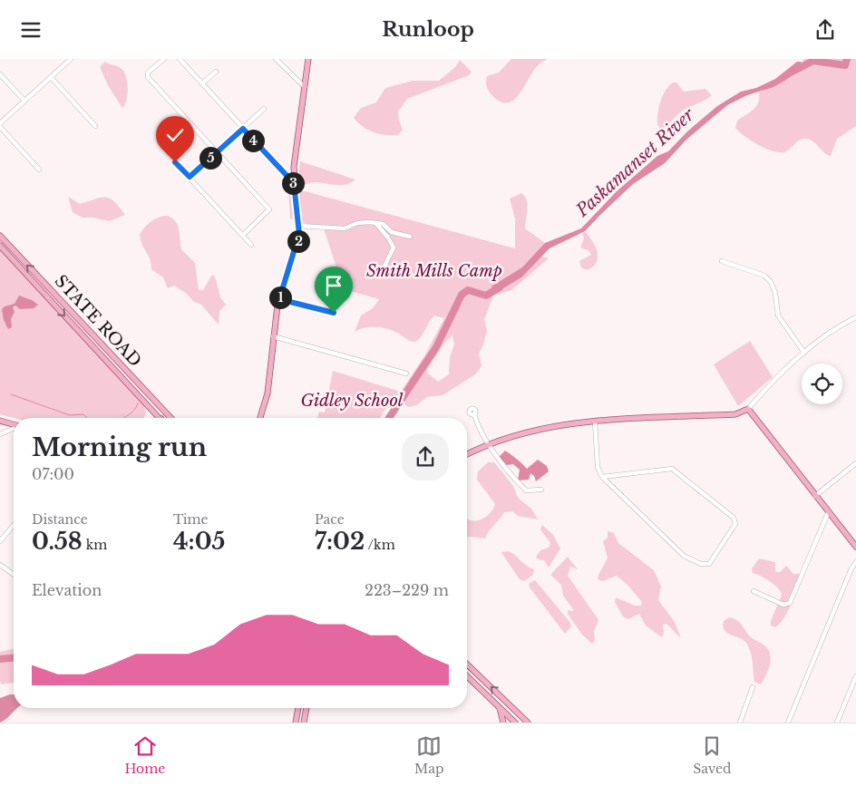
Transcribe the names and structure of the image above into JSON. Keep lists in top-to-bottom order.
{
  "streets": {
    "main road": ["STATE ROAD"]
  },
  "water": ["Paskamanset River"],
  "parks": ["Smith Mills Camp", "Gidley School"],
  "page": {
    "header": "Runloop",
    "pins": [
      "4",
      "5",
      "3",
      "2",
      "1"
    ],
    "heading": ["Morning run", "07:00"],
    "stats": [
      ["Distance", "0.58 km"],
      ["Time", "4:05"],
      ["Pace", "7:02 /km"]
    ],
    "chart": ["Elevation", "223–229 m"],
    "tabs": ["Home", "Map", "Saved"]
  }
}
